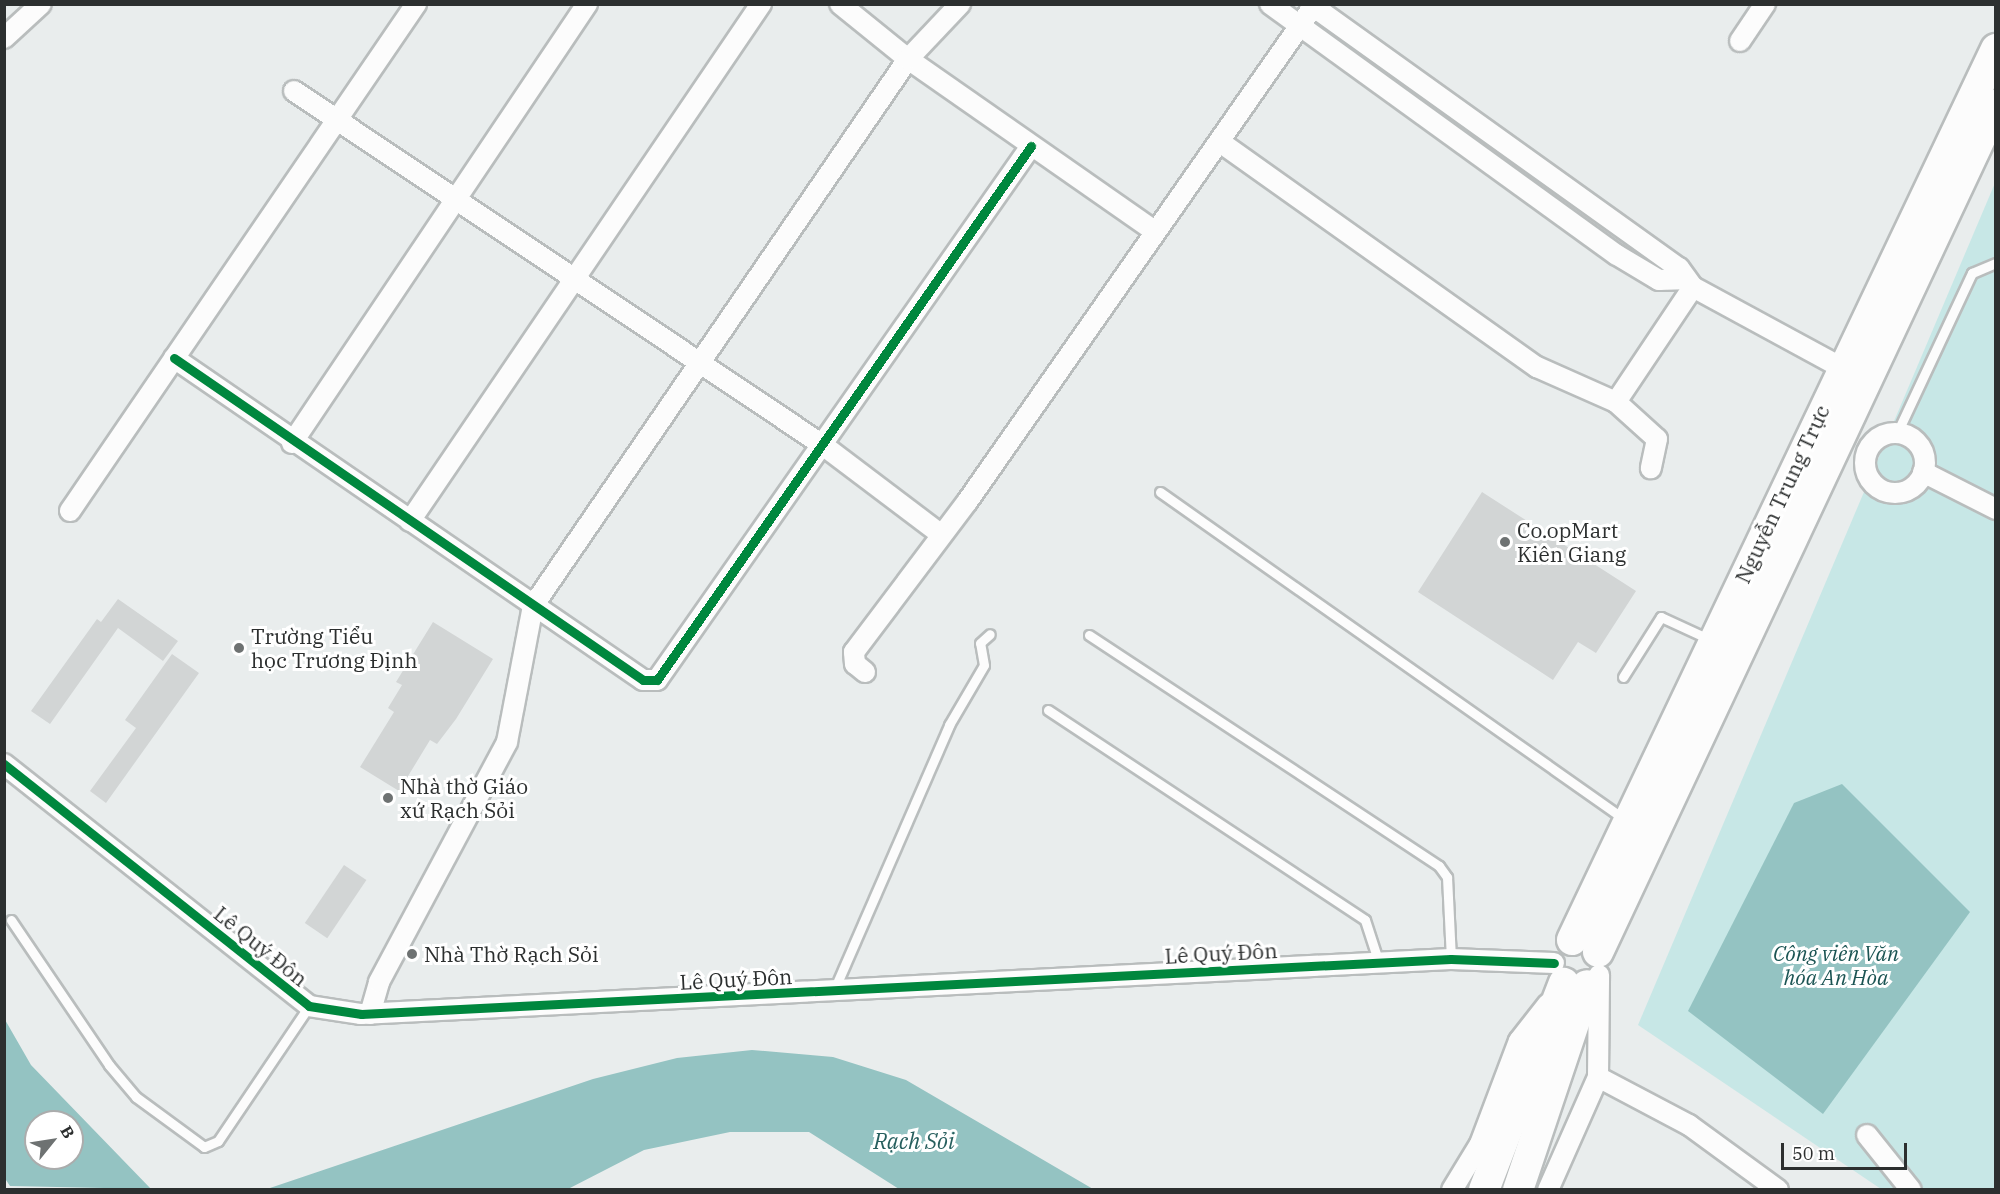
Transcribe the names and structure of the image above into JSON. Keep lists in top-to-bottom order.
{
  "streets": {
    "main road": ["Nguyễn Trung Trực"],
    "street": ["Lê Quý Đôn"]
  },
  "crossings": [
    ["Nguyễn Trung Trực", "Lê Quý Đôn"]
  ],
  "water": ["Rạch Sỏi"],
  "parks": ["Công viên Văn hóa An Hòa"],
  "places": [
    "Co.opMart Kiên Giang",
    "Trường Tiểu học Trương Định",
    "Nhà thờ Giáo xứ Rạch Sỏi",
    "Nhà Thờ Rạch Sỏi"
  ],
  "scale_bar": "50 m",
  "north": "top right"
}
